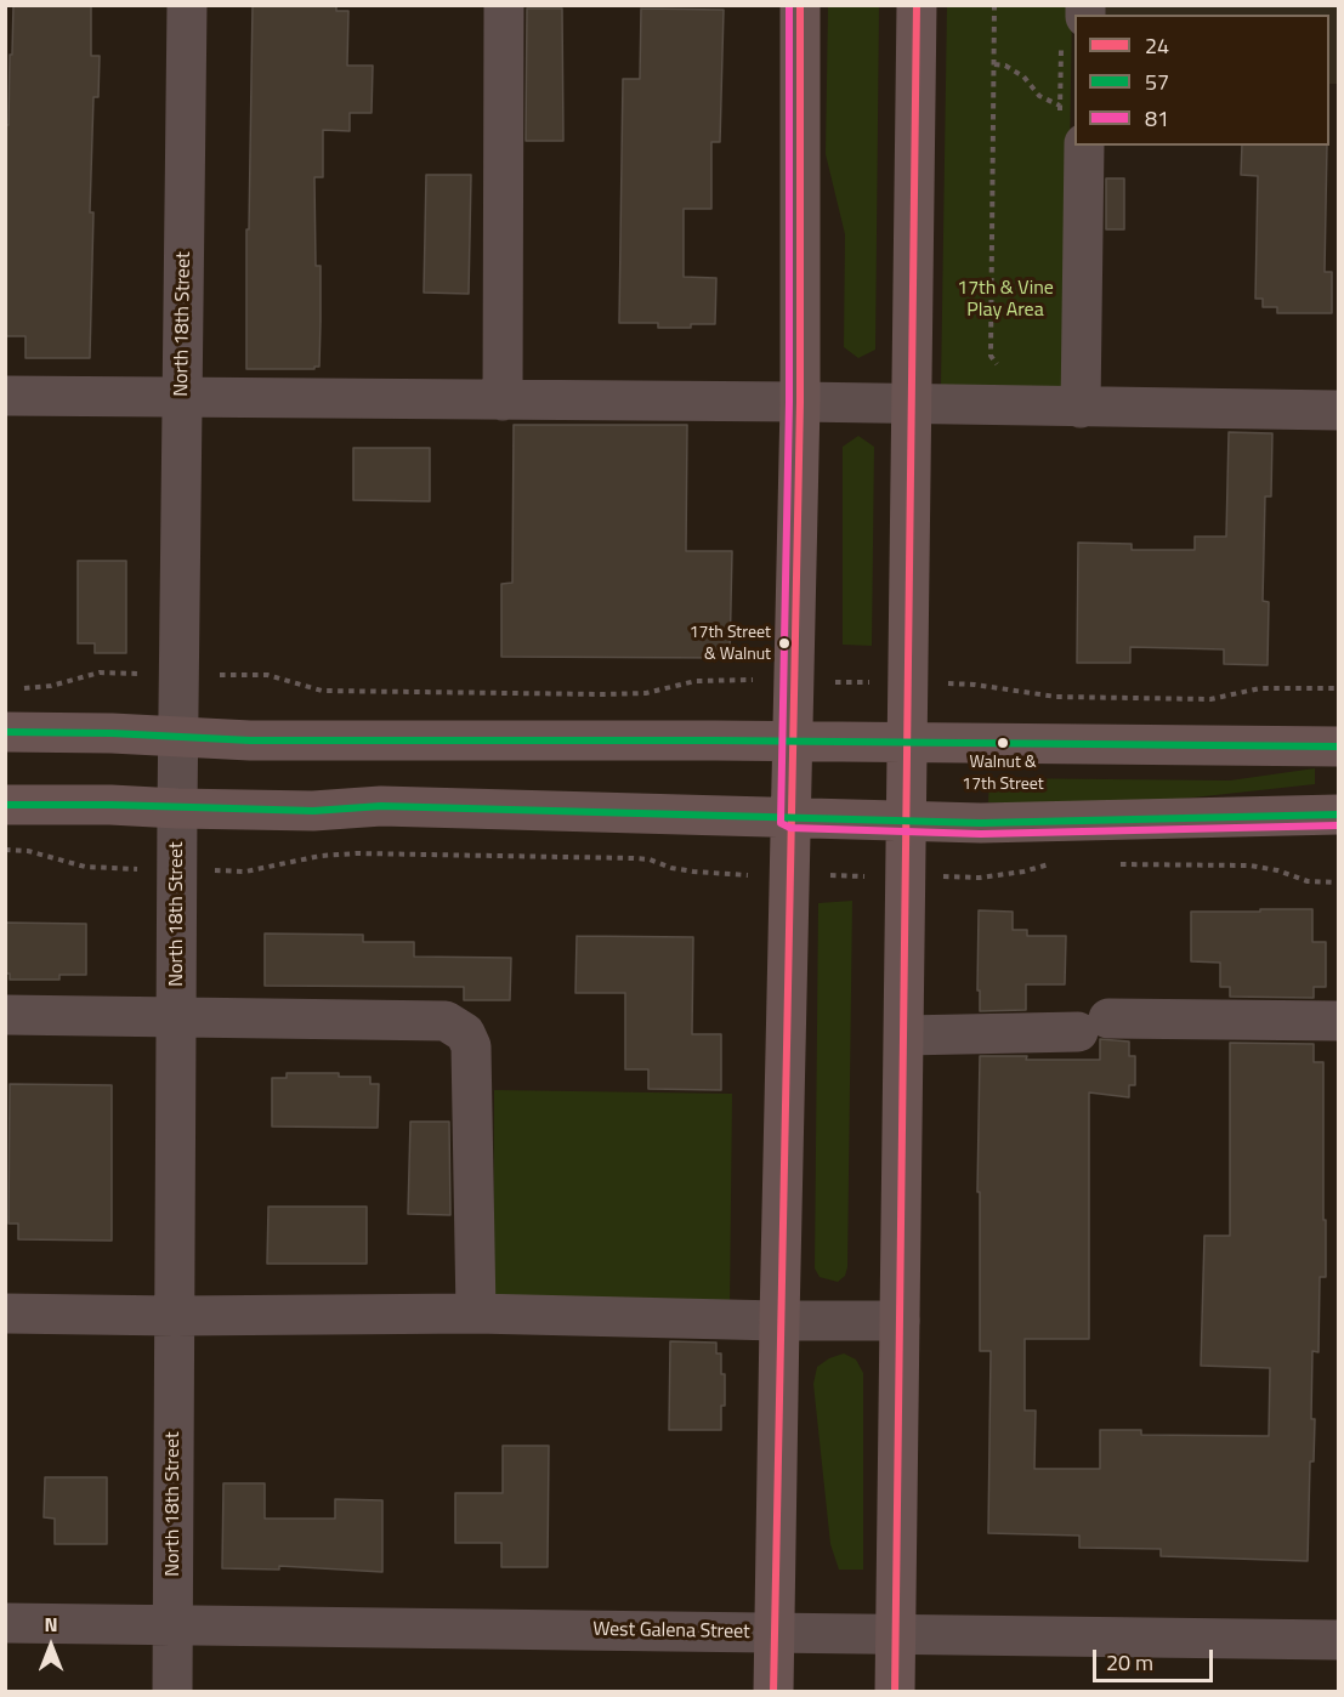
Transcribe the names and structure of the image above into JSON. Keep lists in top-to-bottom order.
{
  "streets": {
    "street": ["North 18th Street", "West Galena Street"]
  },
  "crossings": [
    ["North 18th Street", "West Galena Street"]
  ],
  "parks": ["17th & Vine Play Area"],
  "places": ["17th Street & Walnut", "Walnut & 17th Street"],
  "lines": ["transit line 24", "transit line 81", "transit line 57"],
  "legend": ["24", "57", "81"],
  "scale_bar": "20 m",
  "north": "top"
}
